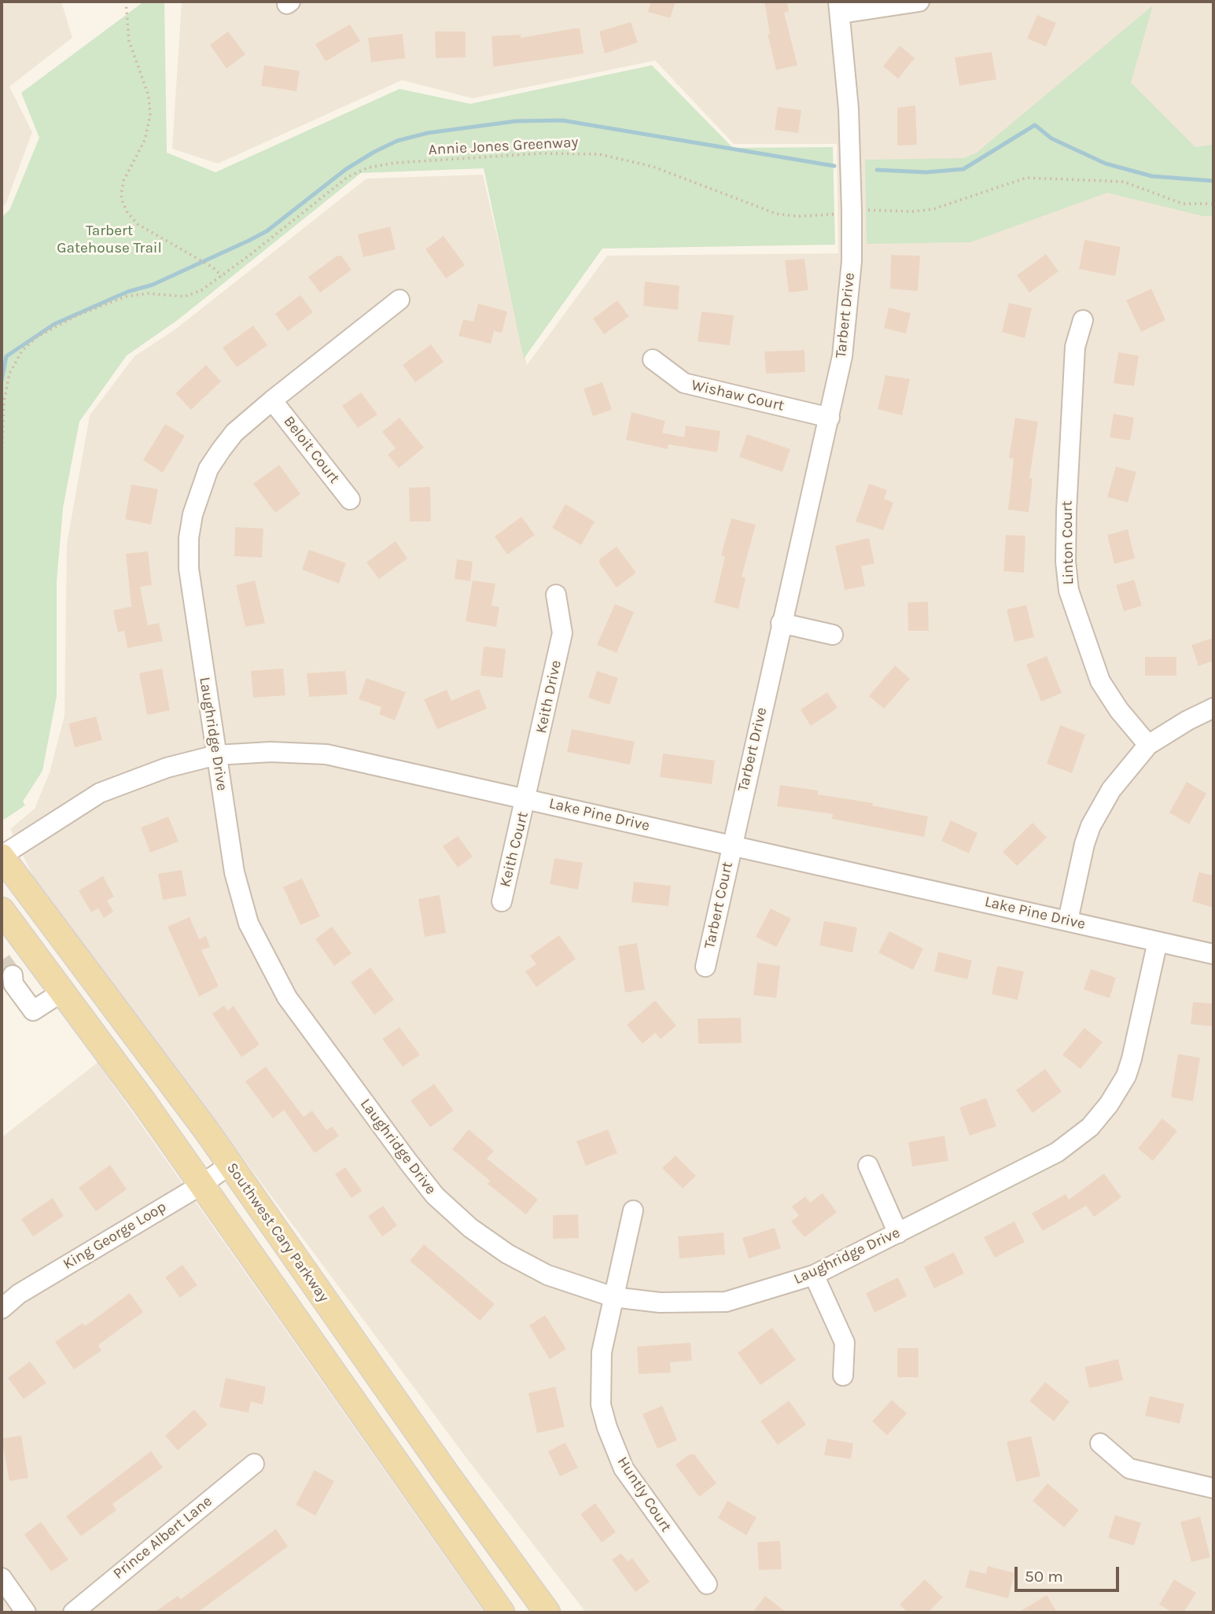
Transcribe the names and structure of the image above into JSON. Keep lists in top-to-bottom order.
{
  "streets": {
    "main road": ["Southwest Cary Parkway"],
    "street": [
      "Tarbert Drive",
      "Wishaw Court",
      "Beloit Court",
      "Linton Court",
      "Keith Drive",
      "Laughridge Drive",
      "Lake Pine Drive",
      "Keith Court",
      "Tarbert Court",
      "King George Loop",
      "Huntly Court",
      "Prince Albert Lane"
    ],
    "path": ["Annie Jones Greenway"]
  },
  "crossings": [
    ["Tarbert Drive", "Wishaw Court"],
    ["Tarbert Drive", "Lake Pine Drive"],
    ["Tarbert Drive", "Tarbert Court"],
    ["Beloit Court", "Laughridge Drive"],
    ["Keith Drive", "Lake Pine Drive"],
    ["Keith Drive", "Keith Court"],
    ["Laughridge Drive", "Lake Pine Drive"],
    ["Laughridge Drive", "Huntly Court"],
    ["Lake Pine Drive", "Keith Court"],
    ["Lake Pine Drive", "Tarbert Court"],
    ["Lake Pine Drive", "Southwest Cary Parkway"],
    ["Southwest Cary Parkway", "King George Loop"]
  ],
  "parks": ["Tarbert Gatehouse Trail"],
  "scale_bar": "50 m"
}
